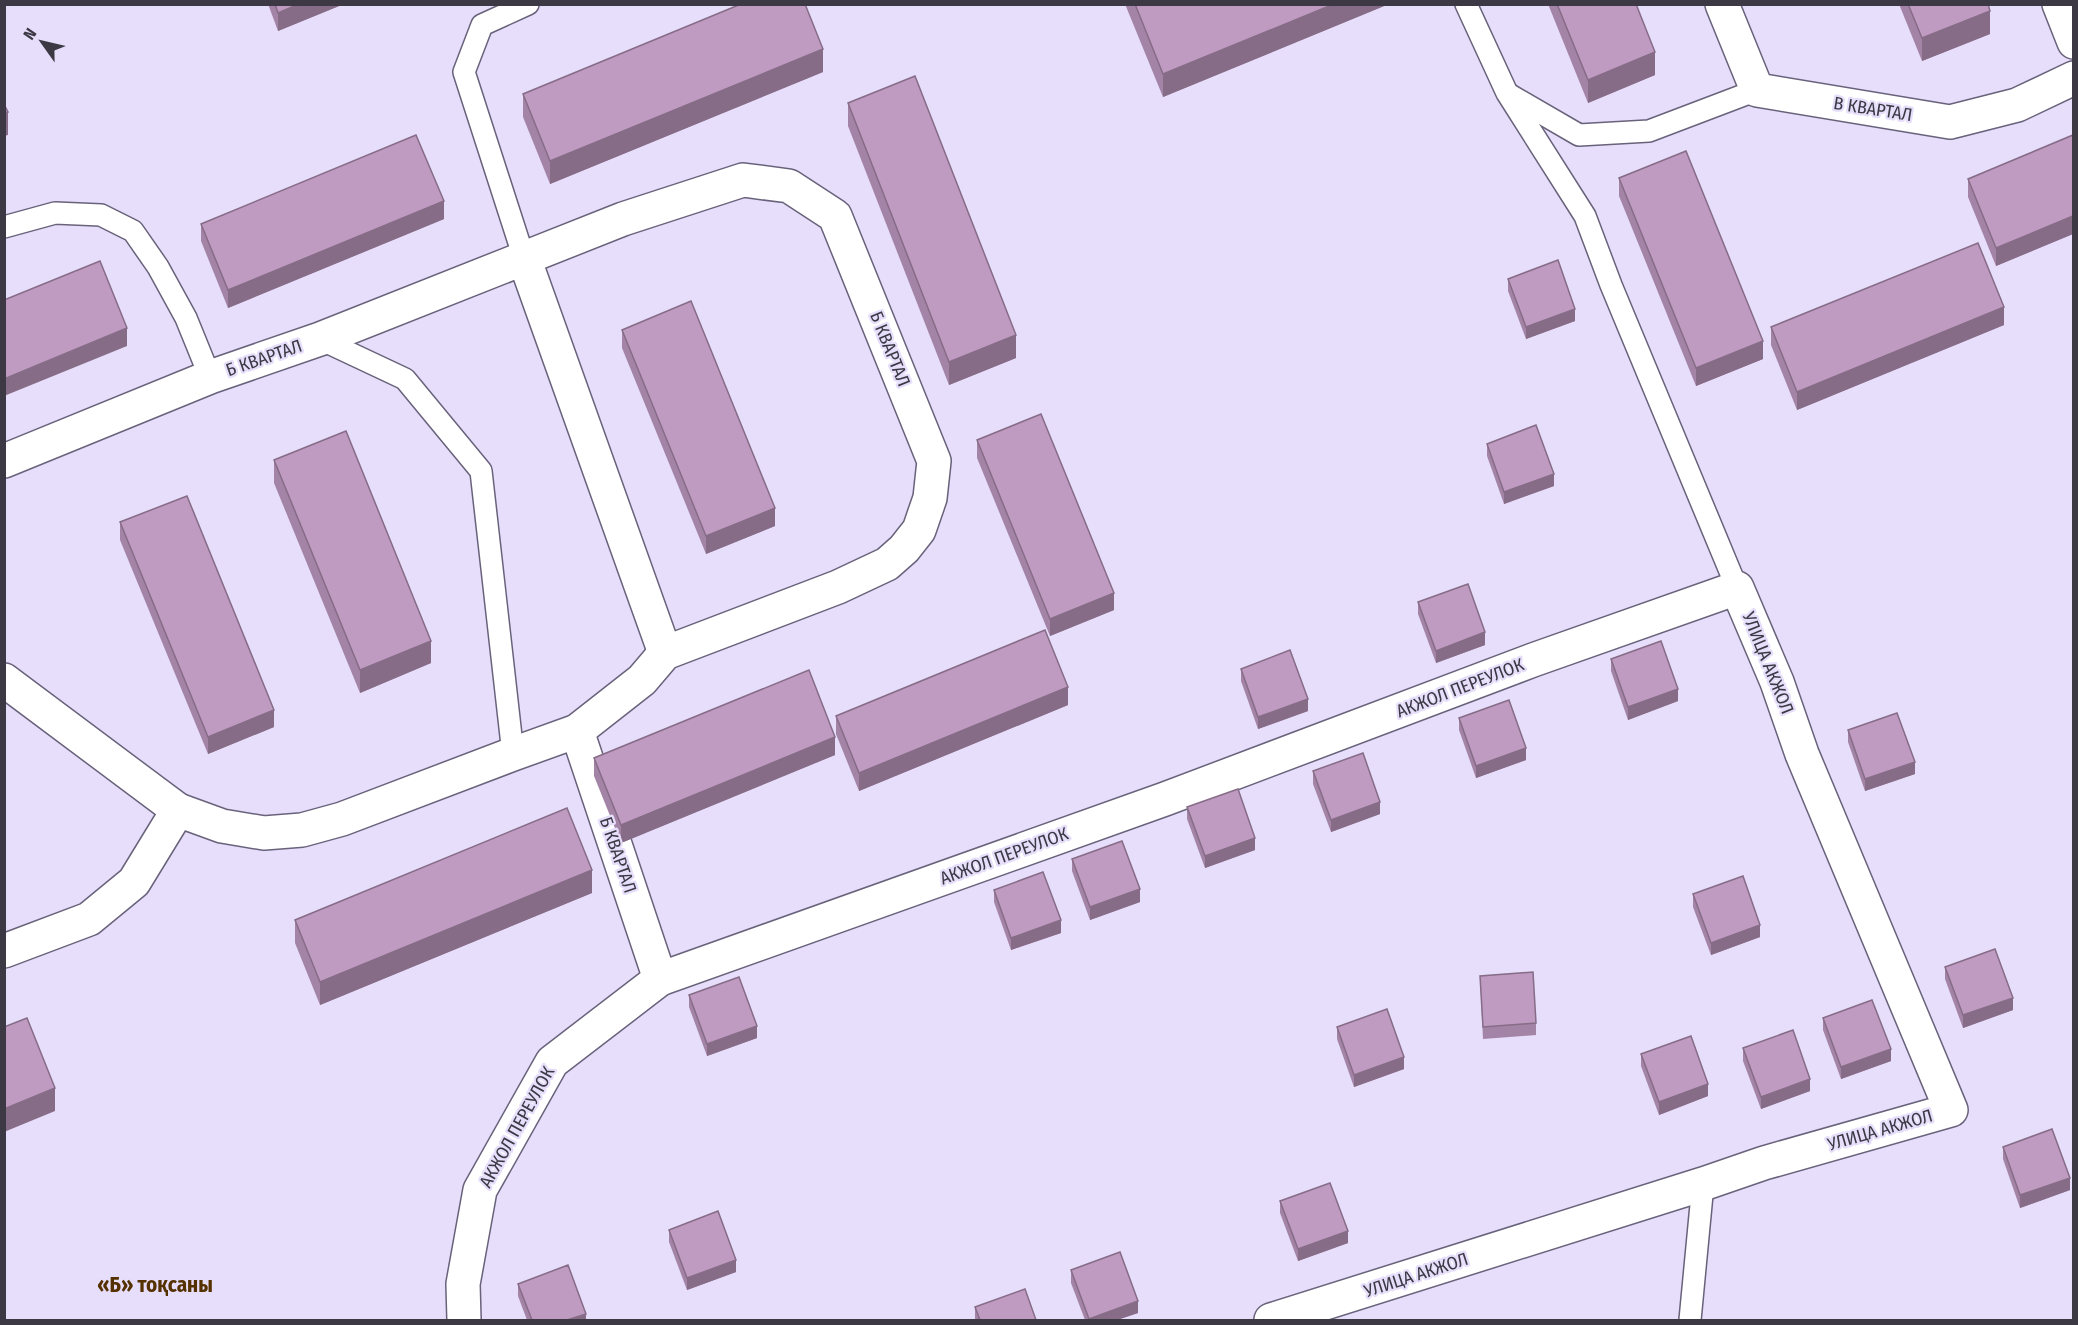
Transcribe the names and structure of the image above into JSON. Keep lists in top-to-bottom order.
{
  "streets": {
    "street": [
      "В КВАРТАЛ",
      "Б КВАРТАЛ",
      "УЛИЦА АКЖОЛ",
      "АКЖОЛ ПЕРЕУЛОК"
    ]
  },
  "crossings": [
    ["Б КВАРТАЛ", "АКЖОЛ ПЕРЕУЛОК"],
    ["УЛИЦА АКЖОЛ", "АКЖОЛ ПЕРЕУЛОК"]
  ],
  "districts": ["«Б» тоқсаны"],
  "north": "top left"
}
